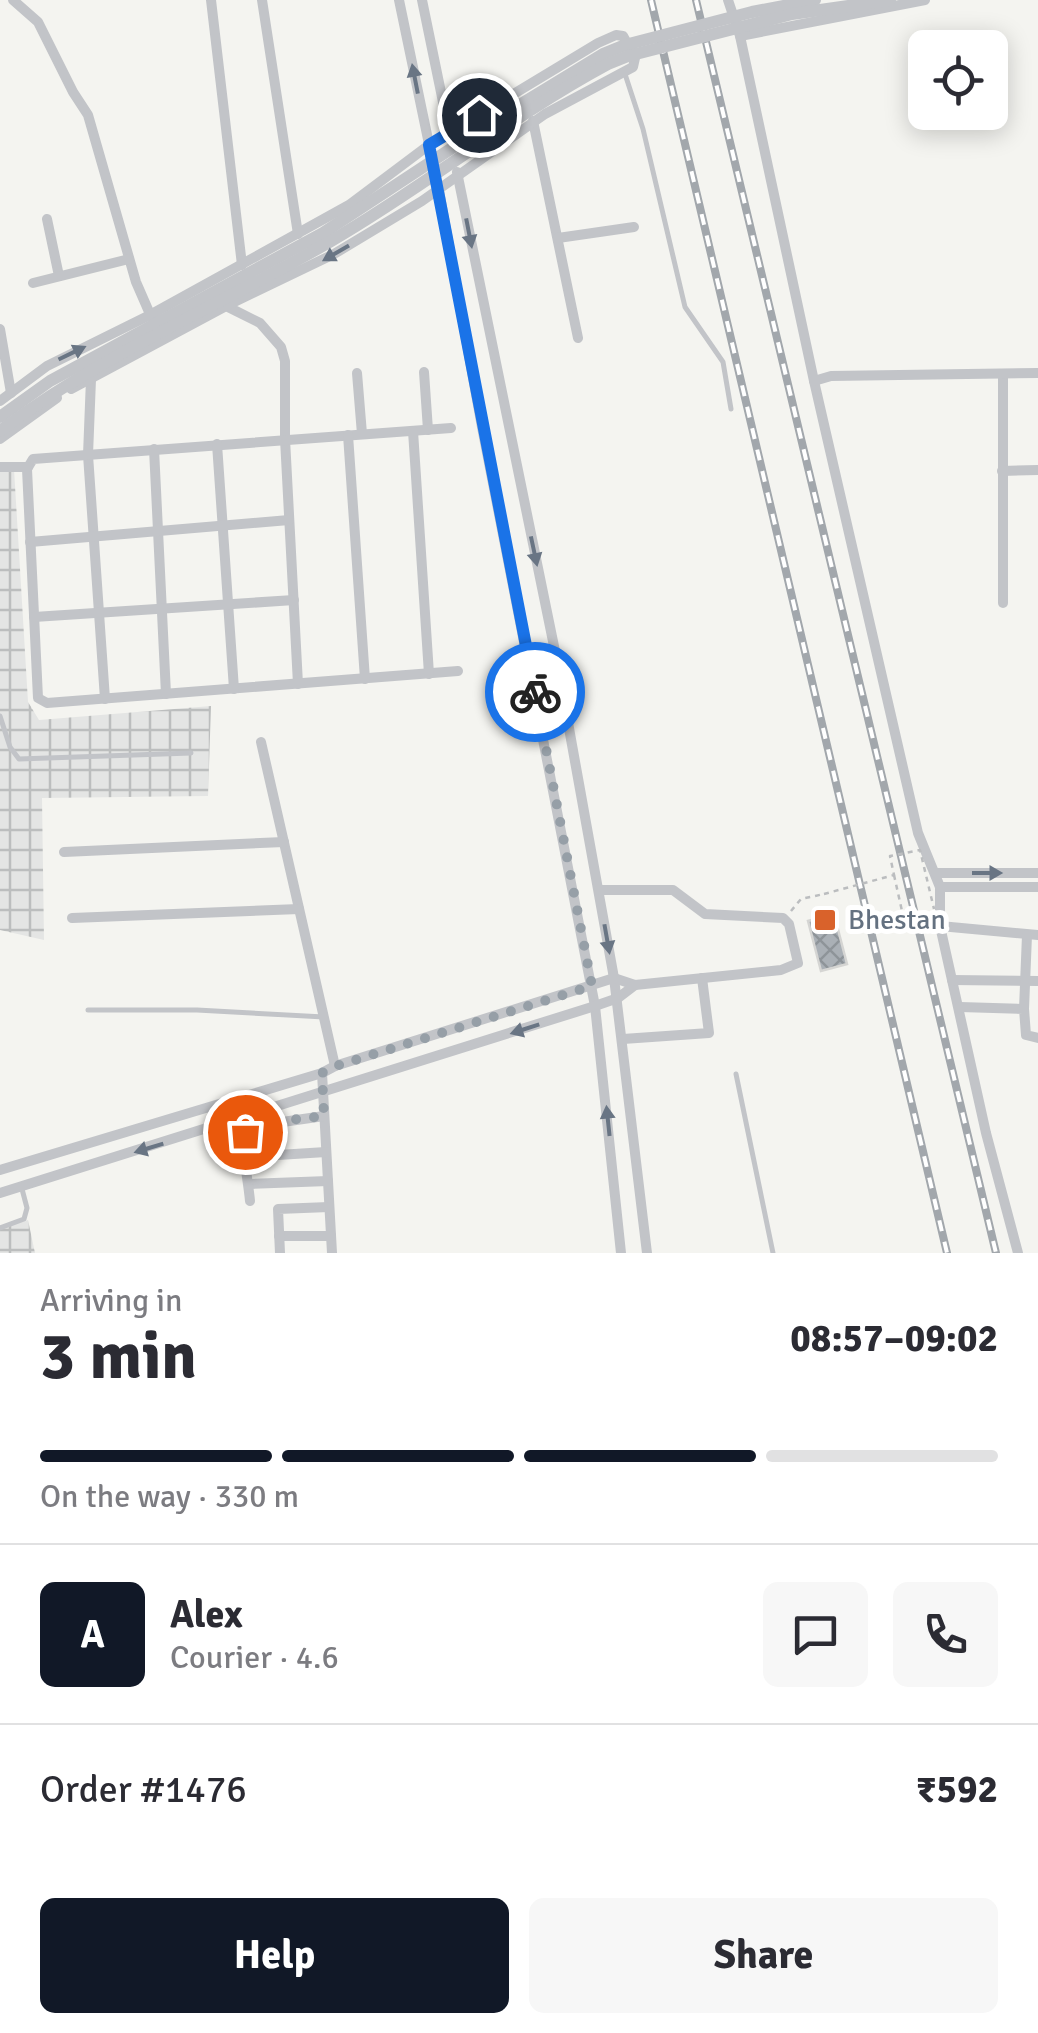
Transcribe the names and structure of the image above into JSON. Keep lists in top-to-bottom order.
{
  "places": {
    "transit": ["Bhestan"]
  },
  "page": {
    "heading": ["3 min", "Arriving in", "08:57–09:02"],
    "panel": [
      "Alex",
      "Courier · 4.6",
      "Order #1476",
      "₹592"
    ],
    "bar": "On the way · 330 m",
    "round": "A",
    "buttons": ["Help", "Share"]
  }
}
